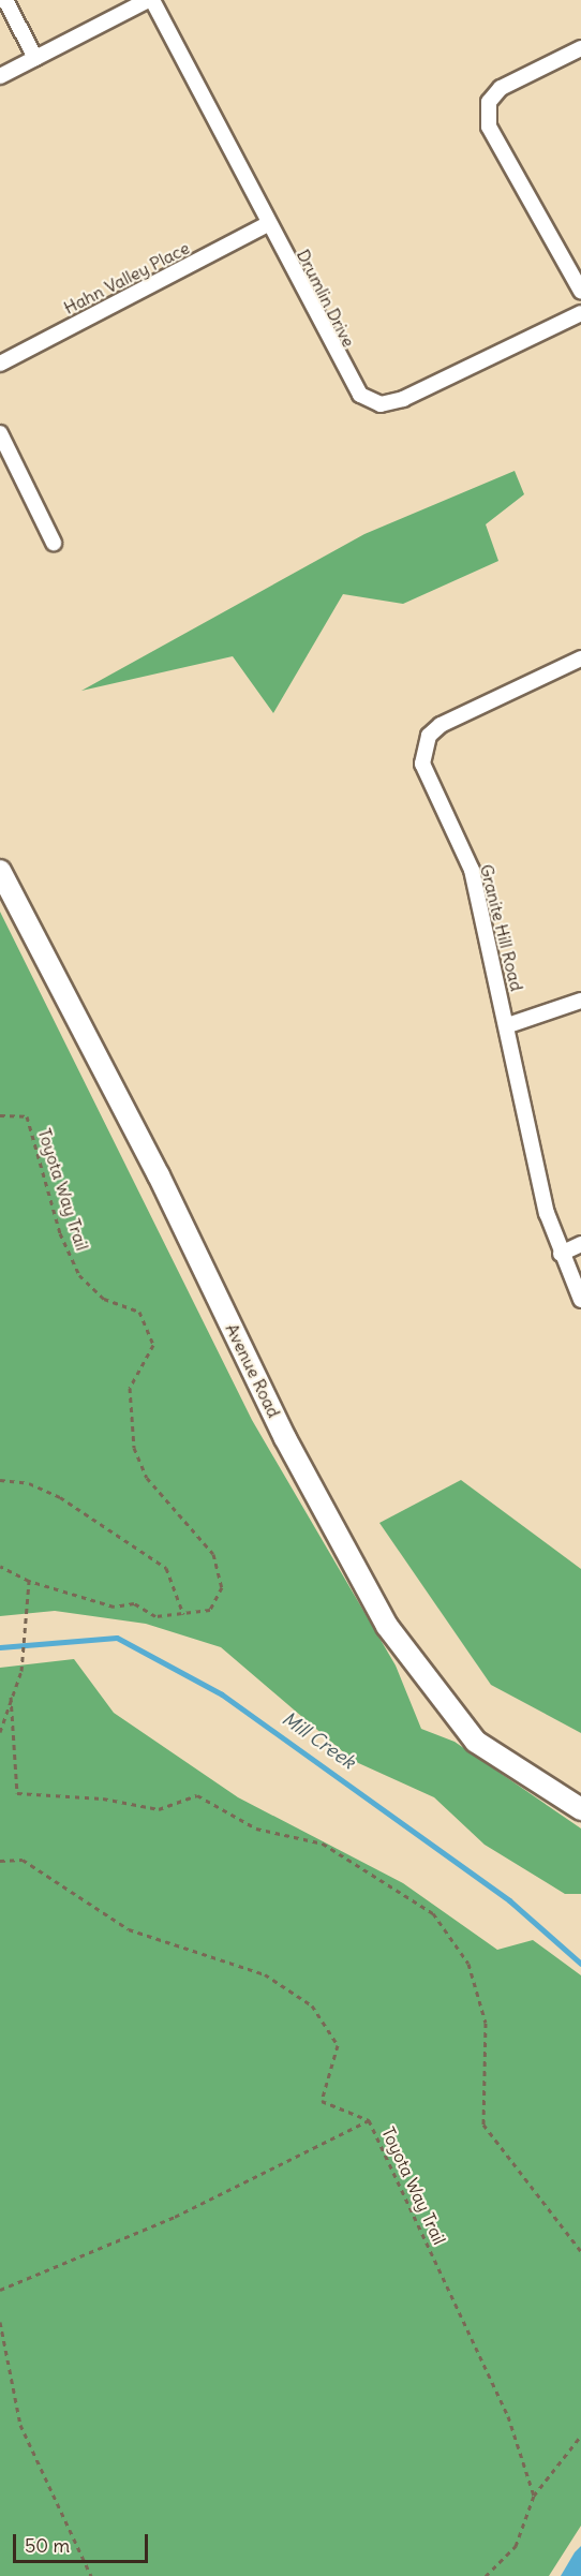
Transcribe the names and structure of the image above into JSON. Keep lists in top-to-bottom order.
{
  "streets": {
    "street": [
      "Hahn Valley Place",
      "Drumlin Drive",
      "Granite Hill Road",
      "Avenue Road"
    ],
    "path": ["Toyota Way Trail"]
  },
  "crossings": [
    ["Hahn Valley Place", "Drumlin Drive"]
  ],
  "water": ["Mill Creek"],
  "scale_bar": "50 m"
}
